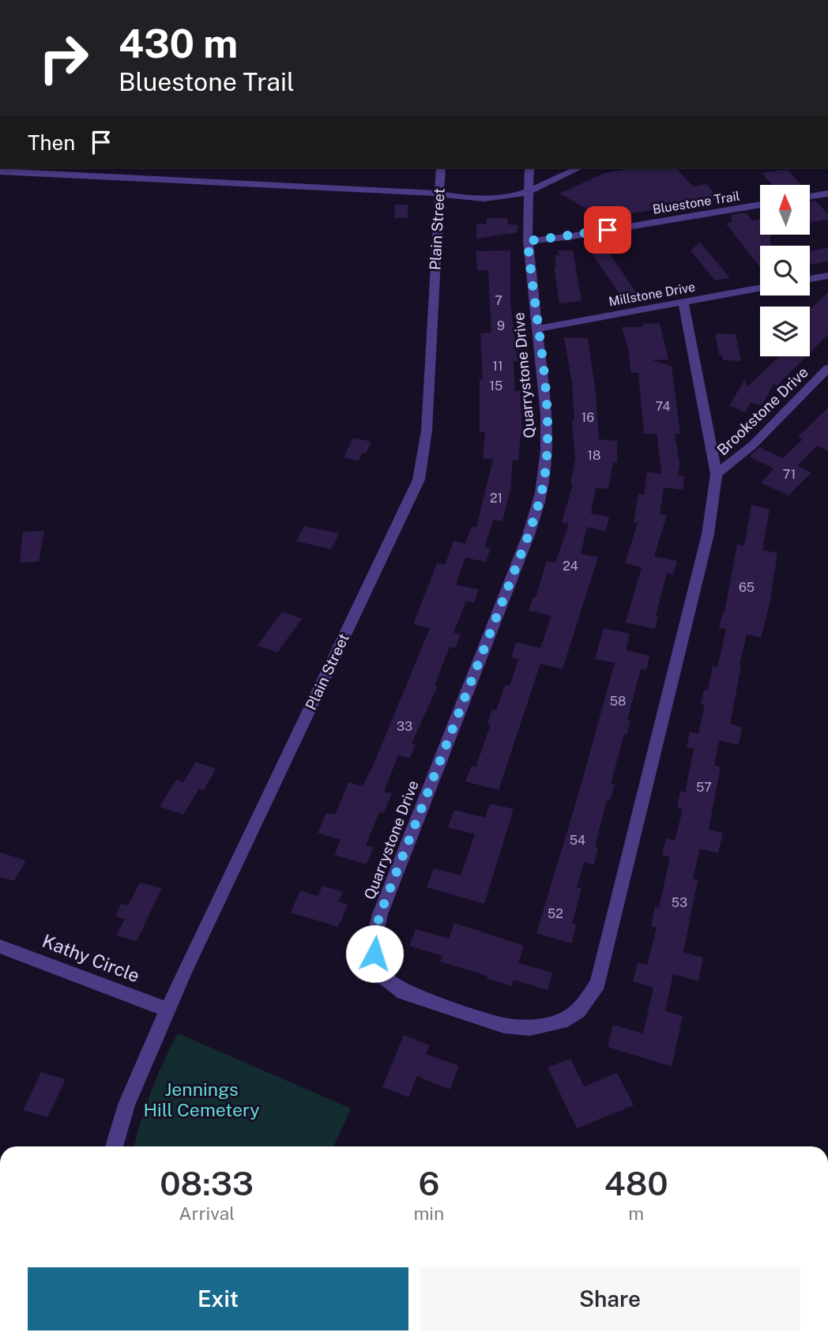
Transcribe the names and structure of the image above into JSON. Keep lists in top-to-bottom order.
{
  "streets": {
    "street": [
      "Bluestone Trail",
      "Plain Street",
      "Millstone Drive",
      "Quarrystone Drive",
      "Brookstone Drive",
      "Kathy Circle"
    ]
  },
  "crossings": [
    ["Bluestone Trail", "Quarrystone Drive"],
    ["Plain Street", "Kathy Circle"],
    ["Millstone Drive", "Quarrystone Drive"],
    ["Quarrystone Drive", "Brookstone Drive"]
  ],
  "parks": ["Jennings Hill Cemetery"],
  "house_numbers": [
    "7",
    "9",
    "11",
    "15",
    "74",
    "16",
    "18",
    "71",
    "21",
    "24",
    "65",
    "58",
    "33",
    "57",
    "54",
    "53",
    "52"
  ],
  "north": "top",
  "page": {
    "turn": ["430 m", "Bluestone Trail"],
    "then": "Then",
    "eta": [
      "08:33",
      "Arrival",
      "6",
      "min",
      "480",
      "m"
    ],
    "buttons": ["Exit", "Share"]
  }
}
